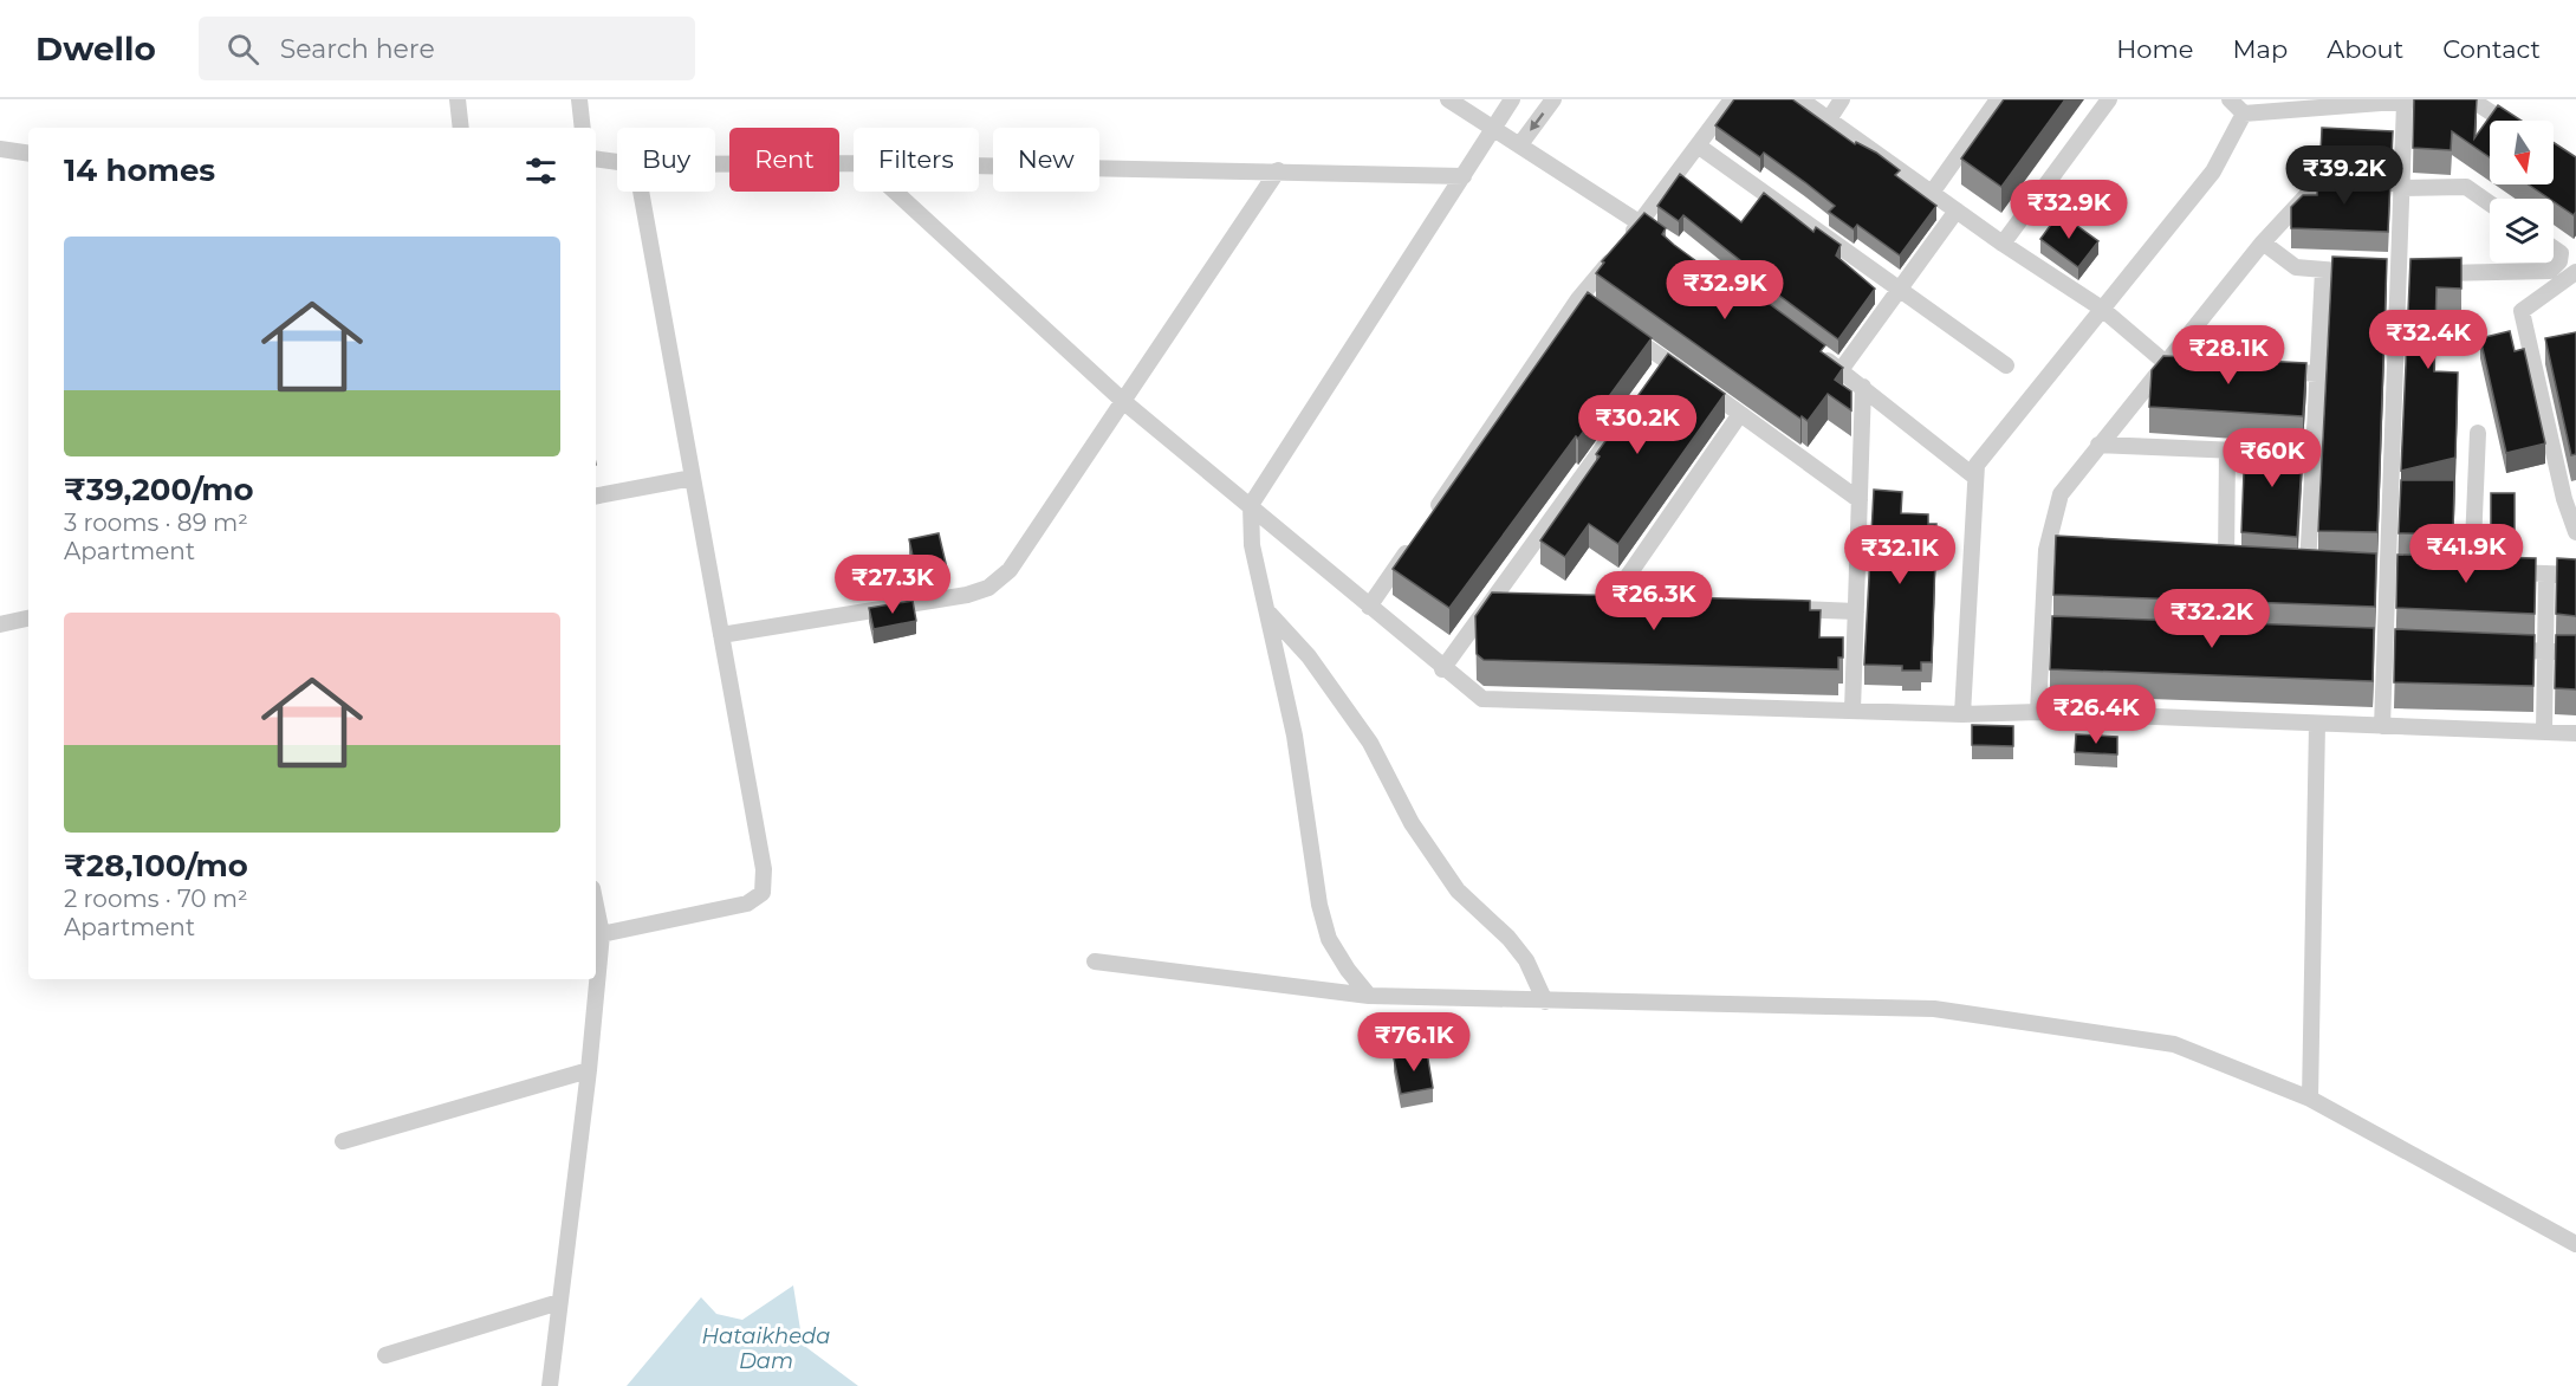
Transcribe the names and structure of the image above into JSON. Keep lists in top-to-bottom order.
{
  "water": ["Hataikheda Dam"],
  "north": "bottom",
  "page": {
    "header": "Dwello",
    "search": "Search here",
    "nav": [
      "Home",
      "Map",
      "About",
      "Contact"
    ],
    "chip": [
      "Buy",
      "Rent",
      "Filters",
      "New"
    ],
    "heading": "14 homes",
    "price": [
      "₹39.2K",
      "₹32.9K",
      "₹32.9K",
      "₹32.4K",
      "₹28.1K",
      "₹30.2K",
      "₹60K",
      "₹41.9K",
      "₹32.1K",
      "₹27.3K",
      "₹26.3K",
      "₹32.2K",
      "₹26.4K",
      "₹76.1K"
    ],
    "list": [
      {
        "name": "₹39,200/mo",
        "note": "3 rooms · 89 m² · Apartment"
      },
      {
        "name": "₹28,100/mo",
        "note": "2 rooms · 70 m² · Apartment"
      }
    ]
  }
}
